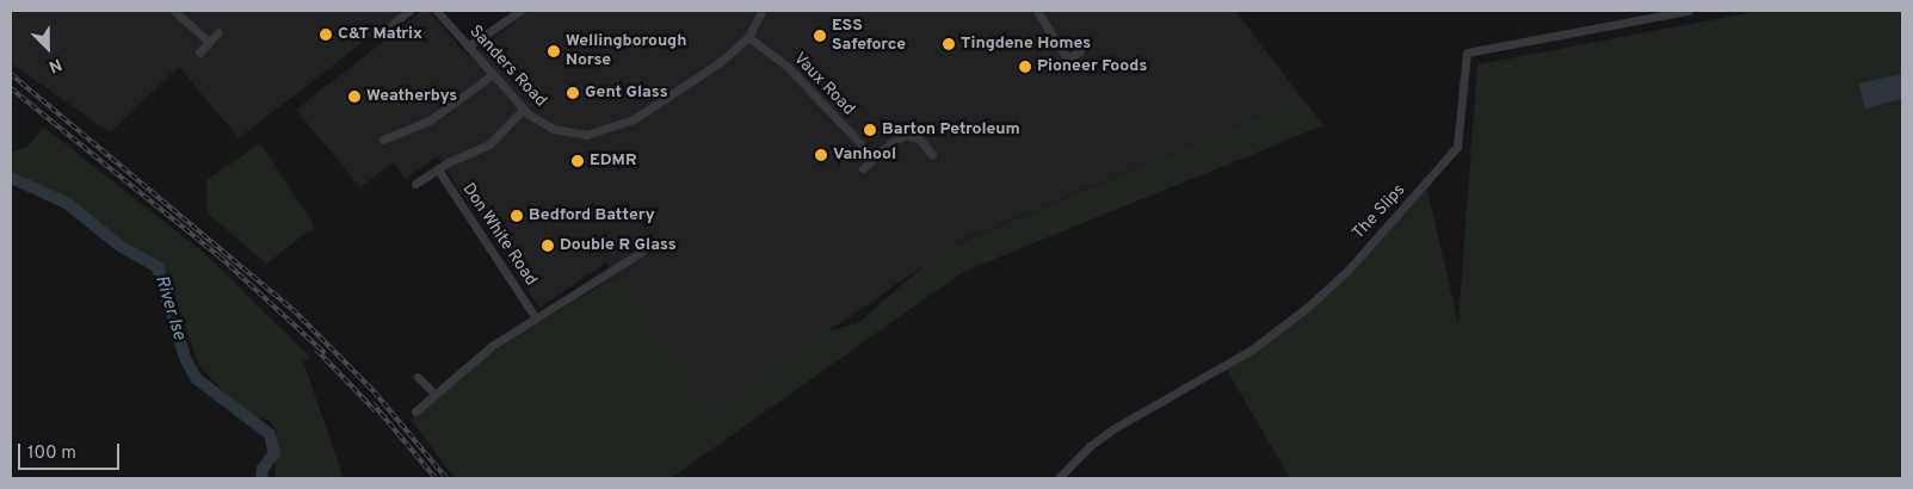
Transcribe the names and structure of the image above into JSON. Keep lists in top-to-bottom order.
{
  "streets": {
    "street": [
      "Sanders Road",
      "Vaux Road",
      "The Slips",
      "Don White Road"
    ]
  },
  "crossings": [
    ["Sanders Road", "Vaux Road"]
  ],
  "water": ["River Ise"],
  "places": [
    "C&T Matrix",
    "ESS Safeforce",
    "Tingdene Homes",
    "Wellingborough Norse",
    "Pioneer Foods",
    "Gent Glass",
    "Weatherbys",
    "Barton Petroleum",
    "Vanhool",
    "EDMR",
    "Bedford Battery",
    "Double R Glass"
  ],
  "scale_bar": "100 m",
  "north": "bottom right"
}
